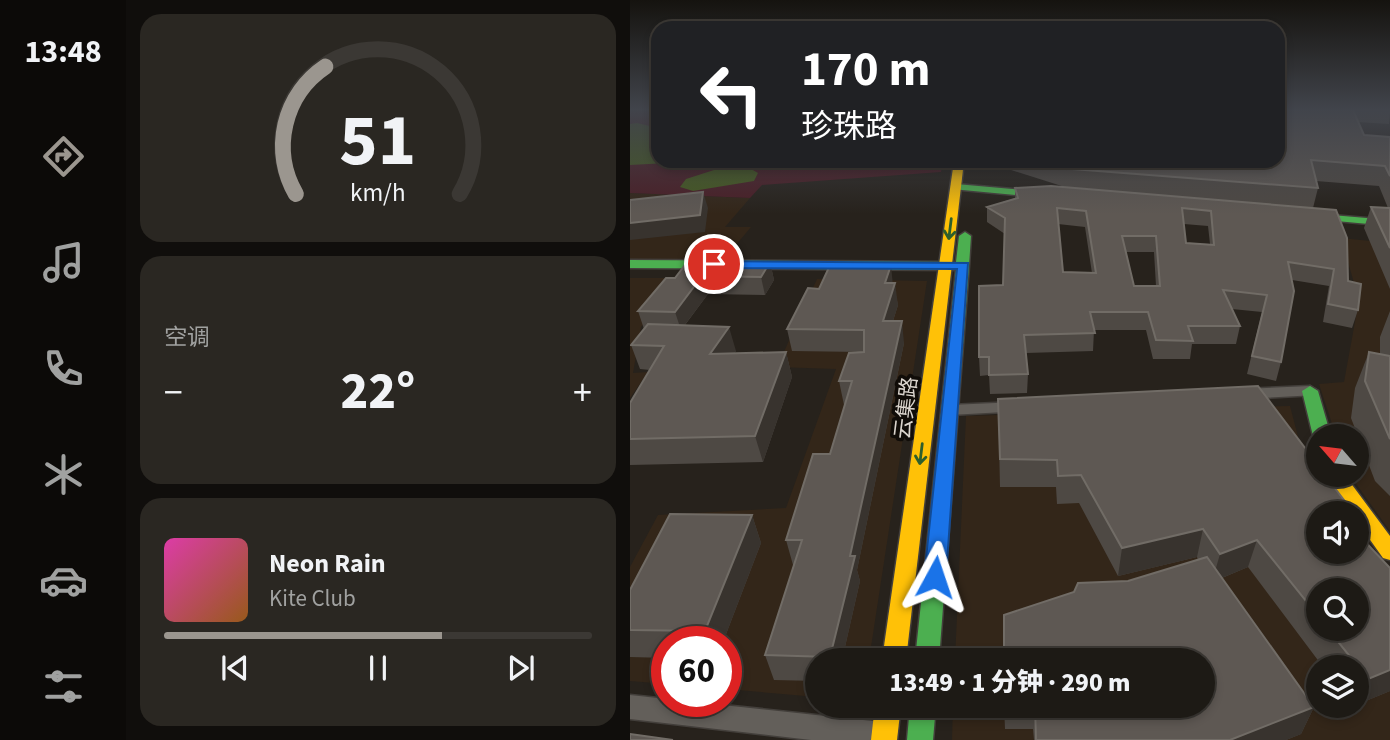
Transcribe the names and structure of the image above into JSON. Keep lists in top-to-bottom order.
{
  "streets": {
    "main road": ["云集路"]
  },
  "north": "top left",
  "page": {
    "tabs": "13:48",
    "turn": ["170 m", "珍珠路"],
    "tile": "空调",
    "heat": ["−", "22°", "+"],
    "song": ["Neon Rain", "Kite Club"],
    "limit": "60",
    "trip": "13:49 · 1 分钟 · 290 m",
    "gauge": ["51", "km/h"]
  }
}
